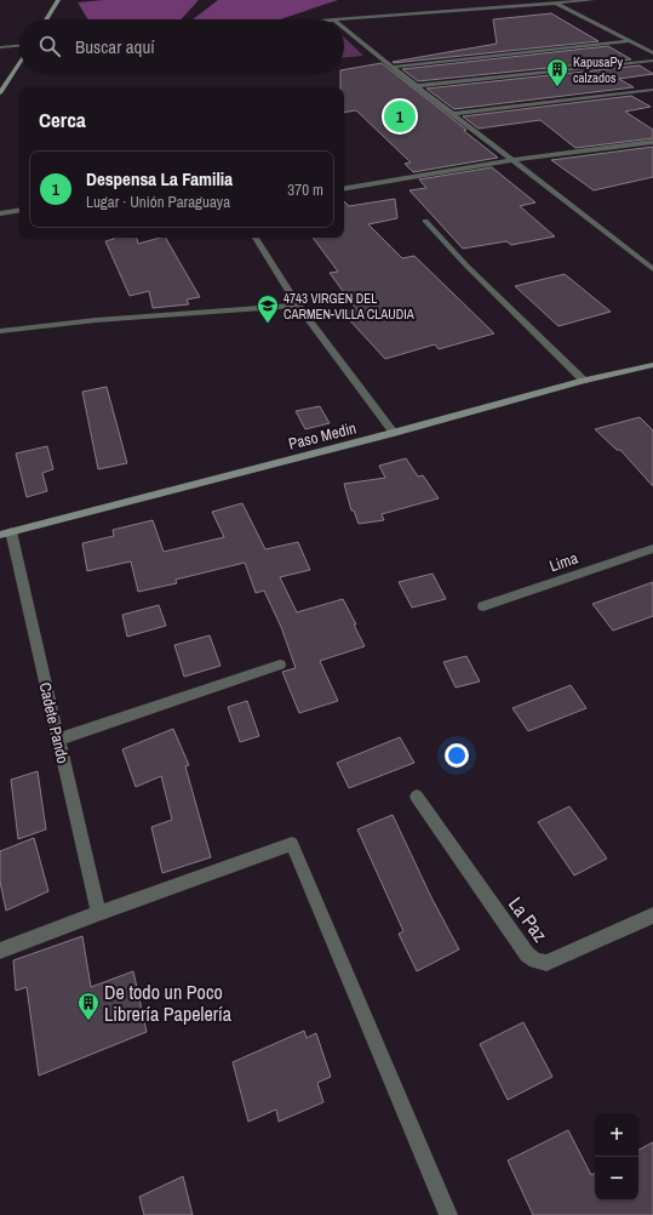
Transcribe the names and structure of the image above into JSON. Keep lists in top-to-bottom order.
{
  "streets": {
    "street": [
      "Paso Medin",
      "Lima",
      "Cadete Pando",
      "La Paz"
    ]
  },
  "crossings": [
    ["Paso Medin", "Cadete Pando"]
  ],
  "places": {
    "building": ["KapusaPy calzados", "De todo un Poco Librería Papelería"],
    "school or university": ["4743 VIRGEN DEL CARMEN-VILLA CLAUDIA"]
  },
  "page": {
    "search": "Buscar aquí",
    "heading": "Cerca",
    "pins": "1",
    "list": [
      {
        "mark": "1",
        "name": "Despensa La Familia",
        "note": "Lugar · Unión Paraguaya",
        "value": "370 m"
      }
    ],
    "map_buttons": ["+", "−"]
  }
}
